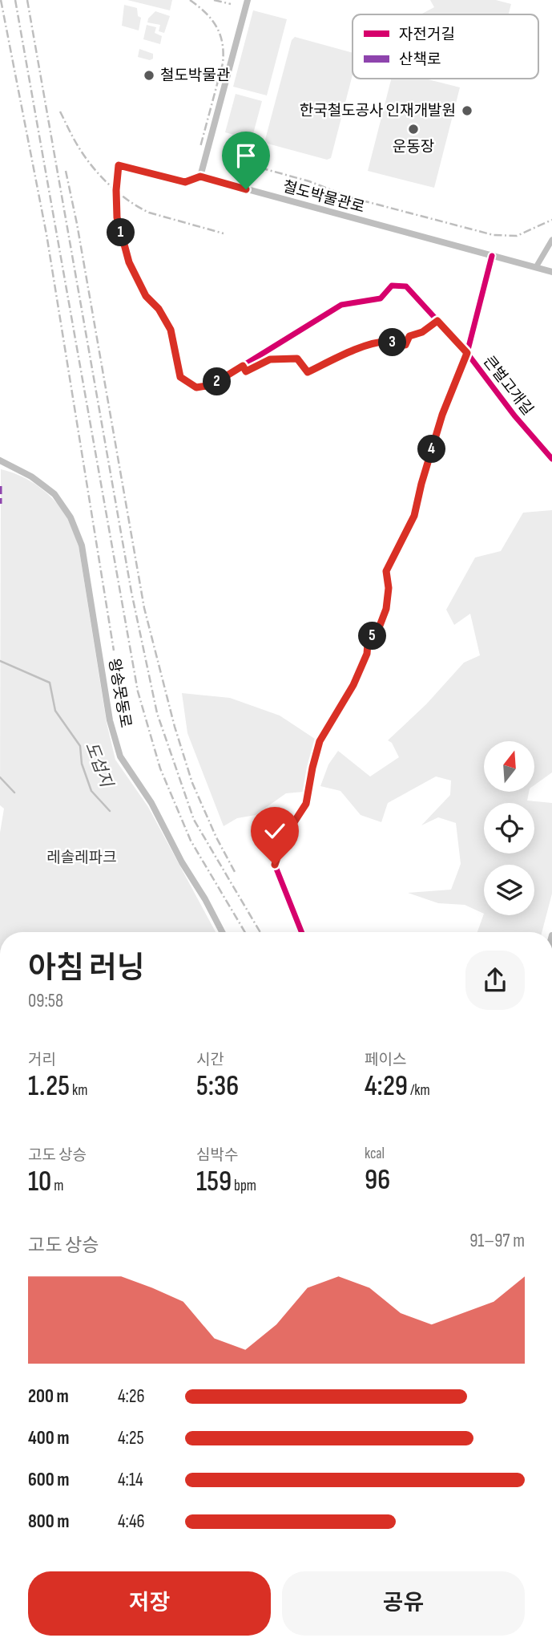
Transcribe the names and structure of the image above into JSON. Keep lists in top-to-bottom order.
{
  "streets": {
    "street": ["철도박물관로", "큰벌고개길", "왕송못동로"]
  },
  "water": ["도섭지"],
  "parks": ["레솔레파크"],
  "places": ["철도박물관", "한국철도공사 인재개발원", "운동장"],
  "legend": ["자전거길", "산책로"],
  "north": "top",
  "page": {
    "pins": [
      "1",
      "3",
      "2",
      "4",
      "5"
    ],
    "heading": ["아침 러닝", "09:58"],
    "stats": [
      ["거리", "1.25 km"],
      ["시간", "5:36"],
      ["페이스", "4:29 /km"],
      ["고도 상승", "10 m"],
      ["심박수", "159 bpm"],
      ["kcal", "96"]
    ],
    "chart": ["고도 상승", "91–97 m"],
    "list": [
      {
        "name": "200 m",
        "note": "4:26"
      },
      {
        "name": "400 m",
        "note": "4:25"
      },
      {
        "name": "600 m",
        "note": "4:14"
      },
      {
        "name": "800 m",
        "note": "4:46"
      }
    ],
    "buttons": ["저장", "공유"]
  }
}
